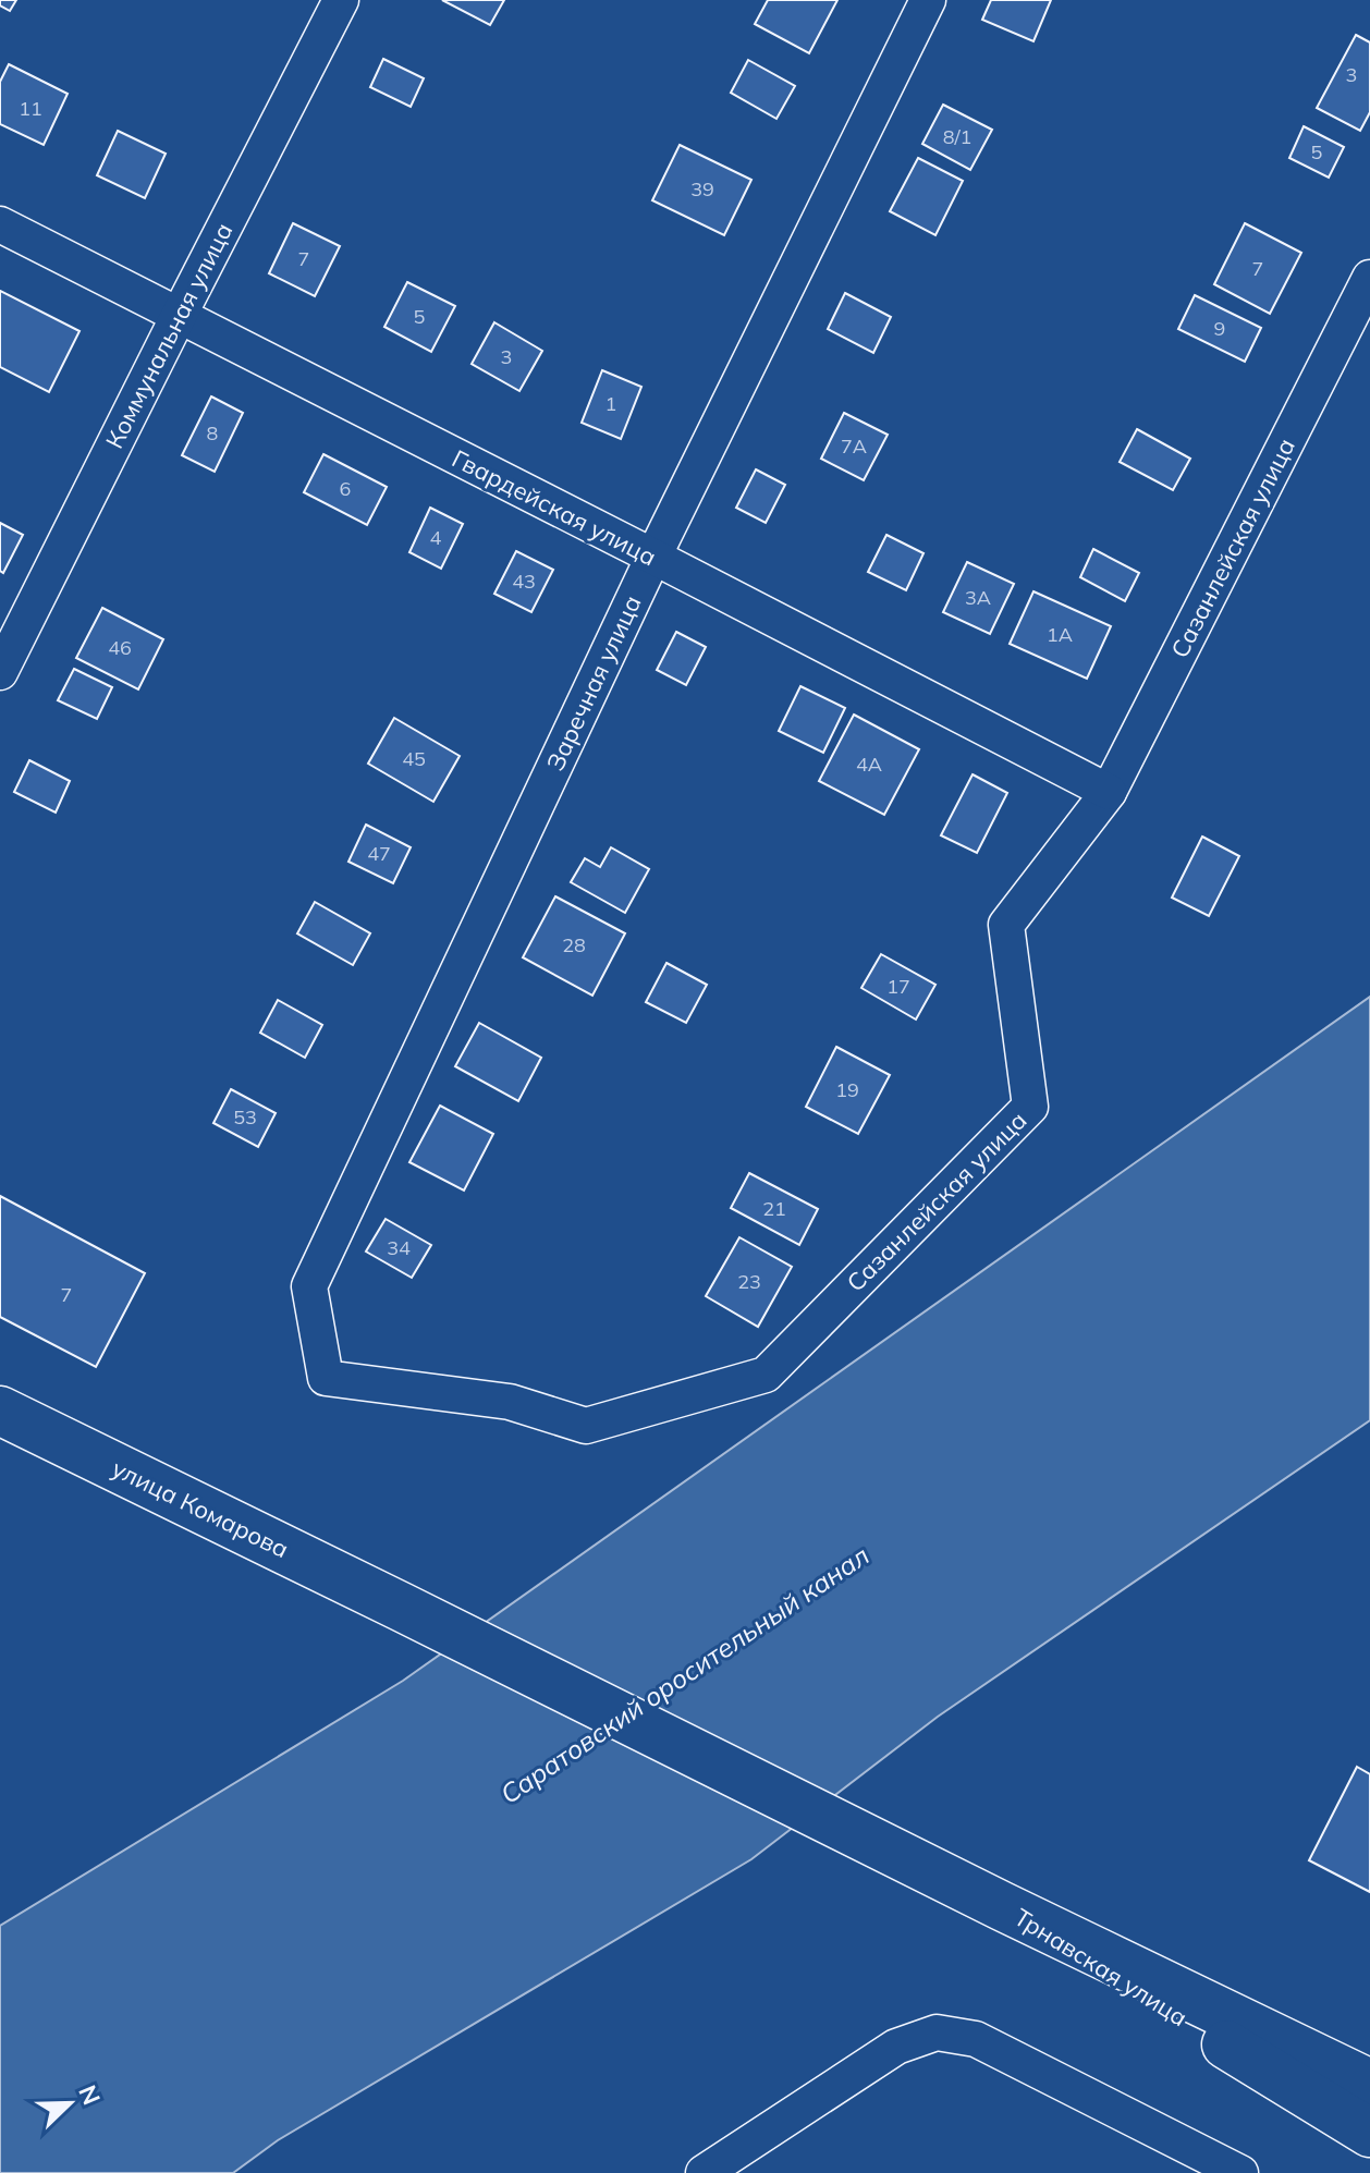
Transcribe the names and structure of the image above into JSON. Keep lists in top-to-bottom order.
{
  "streets": {
    "main road": ["улица Комарова", "Трнавская улица"],
    "street": [
      "Коммунальная улица",
      "Гвардейская улица",
      "Сазанлейская улица",
      "Заречная улица"
    ]
  },
  "crossings": [
    ["Коммунальная улица", "Гвардейская улица"],
    ["Гвардейская улица", "Сазанлейская улица"],
    ["Гвардейская улица", "Заречная улица"],
    ["Сазанлейская улица", "Заречная улица"],
    ["улица Комарова", "Трнавская улица"]
  ],
  "water": ["Саратовский оросительный канал"],
  "house_numbers": [
    "3",
    "11",
    "8/1",
    "5",
    "39",
    "7",
    "7",
    "5",
    "9",
    "3",
    "1",
    "8",
    "7А",
    "6",
    "4",
    "43",
    "3А",
    "1А",
    "46",
    "45",
    "4А",
    "47",
    "28",
    "17",
    "19",
    "53",
    "21",
    "34",
    "23",
    "7"
  ],
  "north": "top right"
}
